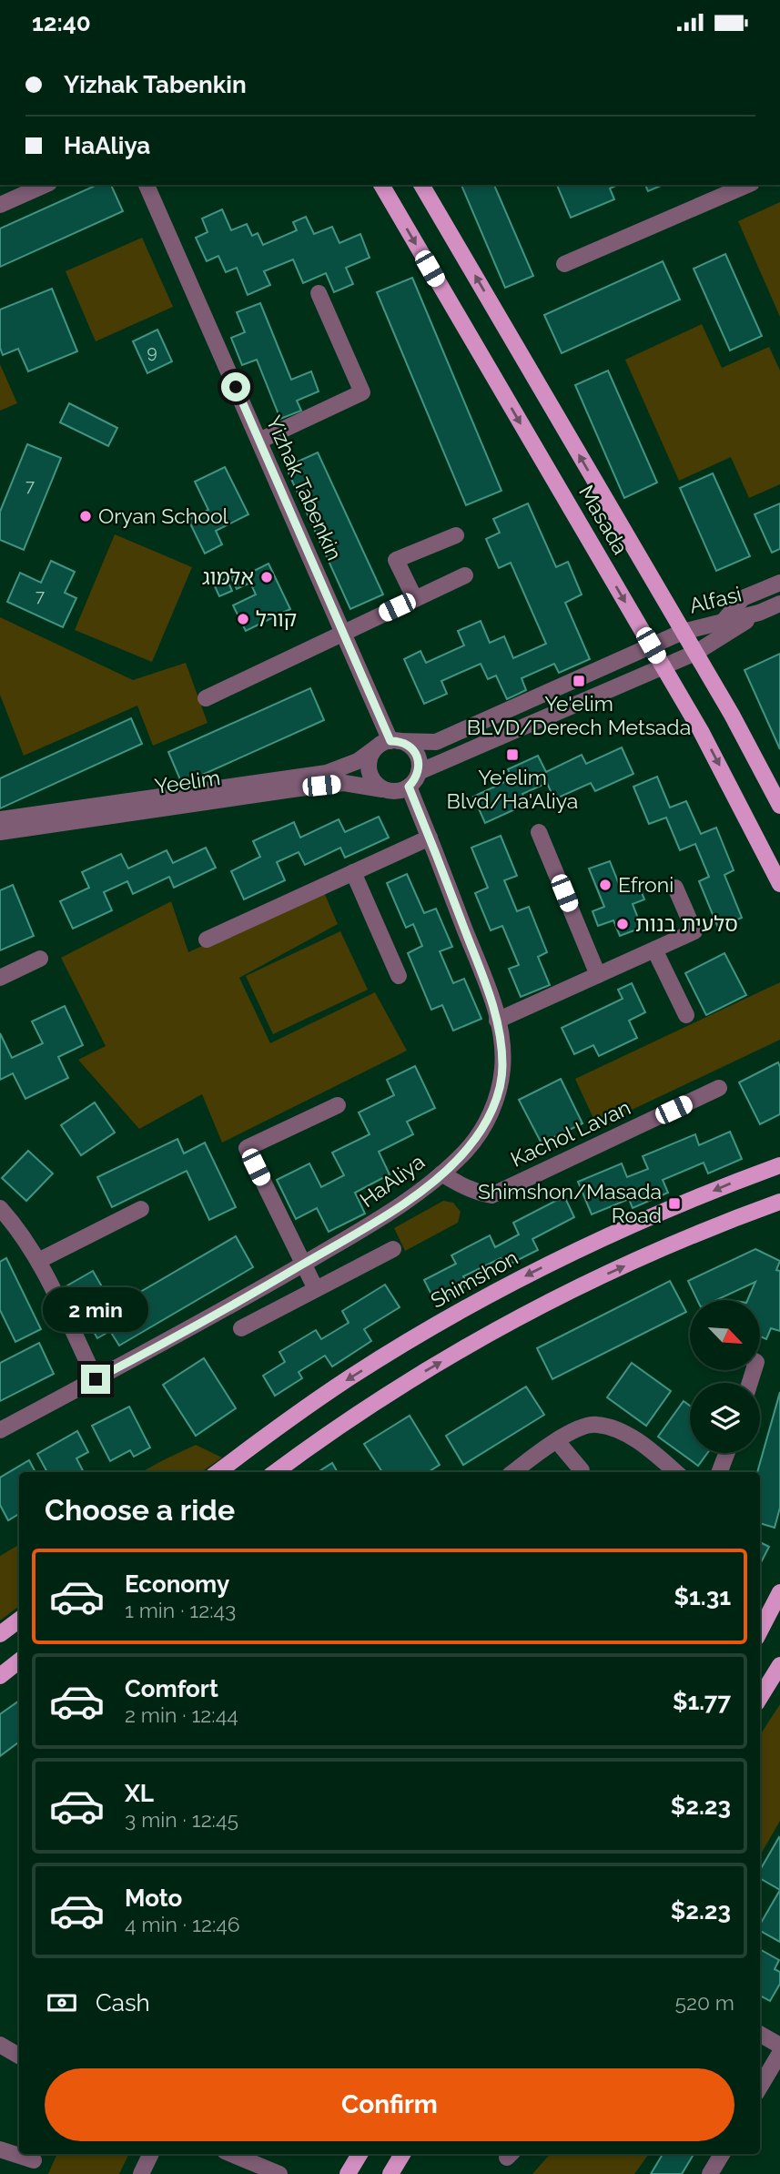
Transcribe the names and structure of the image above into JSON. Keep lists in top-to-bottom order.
{
  "streets": {
    "main road": ["Masada", "Shimshon"],
    "street": [
      "Yizhak Tabenkin",
      "Alfasi",
      "Yeelim",
      "Kachol Lavan",
      "HaAliya"
    ]
  },
  "crossings": [
    ["Yizhak Tabenkin", "Yeelim"],
    ["Yizhak Tabenkin", "HaAliya"],
    ["Masada", "Alfasi"],
    ["Yeelim", "HaAliya"],
    ["Kachol Lavan", "HaAliya"]
  ],
  "places": {
    "other": [
      "Oryan School",
      "אלמוג",
      "קורל",
      "Efroni",
      "סלעית בנות"
    ],
    "transit": ["Ye'elim BLVD/Derech Metsada", "Ye'elim Blvd/Ha'Aliya", "Shimshon/Masada Road"]
  },
  "house_numbers": ["9", "7", "7"],
  "north": "bottom right",
  "page": {
    "status": "12:40",
    "banner": ["Yizhak Tabenkin", "HaAliya"],
    "bubble": "2 min",
    "heading": "Choose a ride",
    "list": [
      {
        "name": "Economy",
        "note": "1 min · 12:43",
        "value": "$1.31"
      },
      {
        "name": "Comfort",
        "note": "2 min · 12:44",
        "value": "$1.77"
      },
      {
        "name": "XL",
        "note": "3 min · 12:45",
        "value": "$2.23"
      },
      {
        "name": "Moto",
        "note": "4 min · 12:46",
        "value": "$2.23"
      }
    ],
    "pay": ["Cash", "520 m"],
    "buttons": "Confirm"
  }
}
